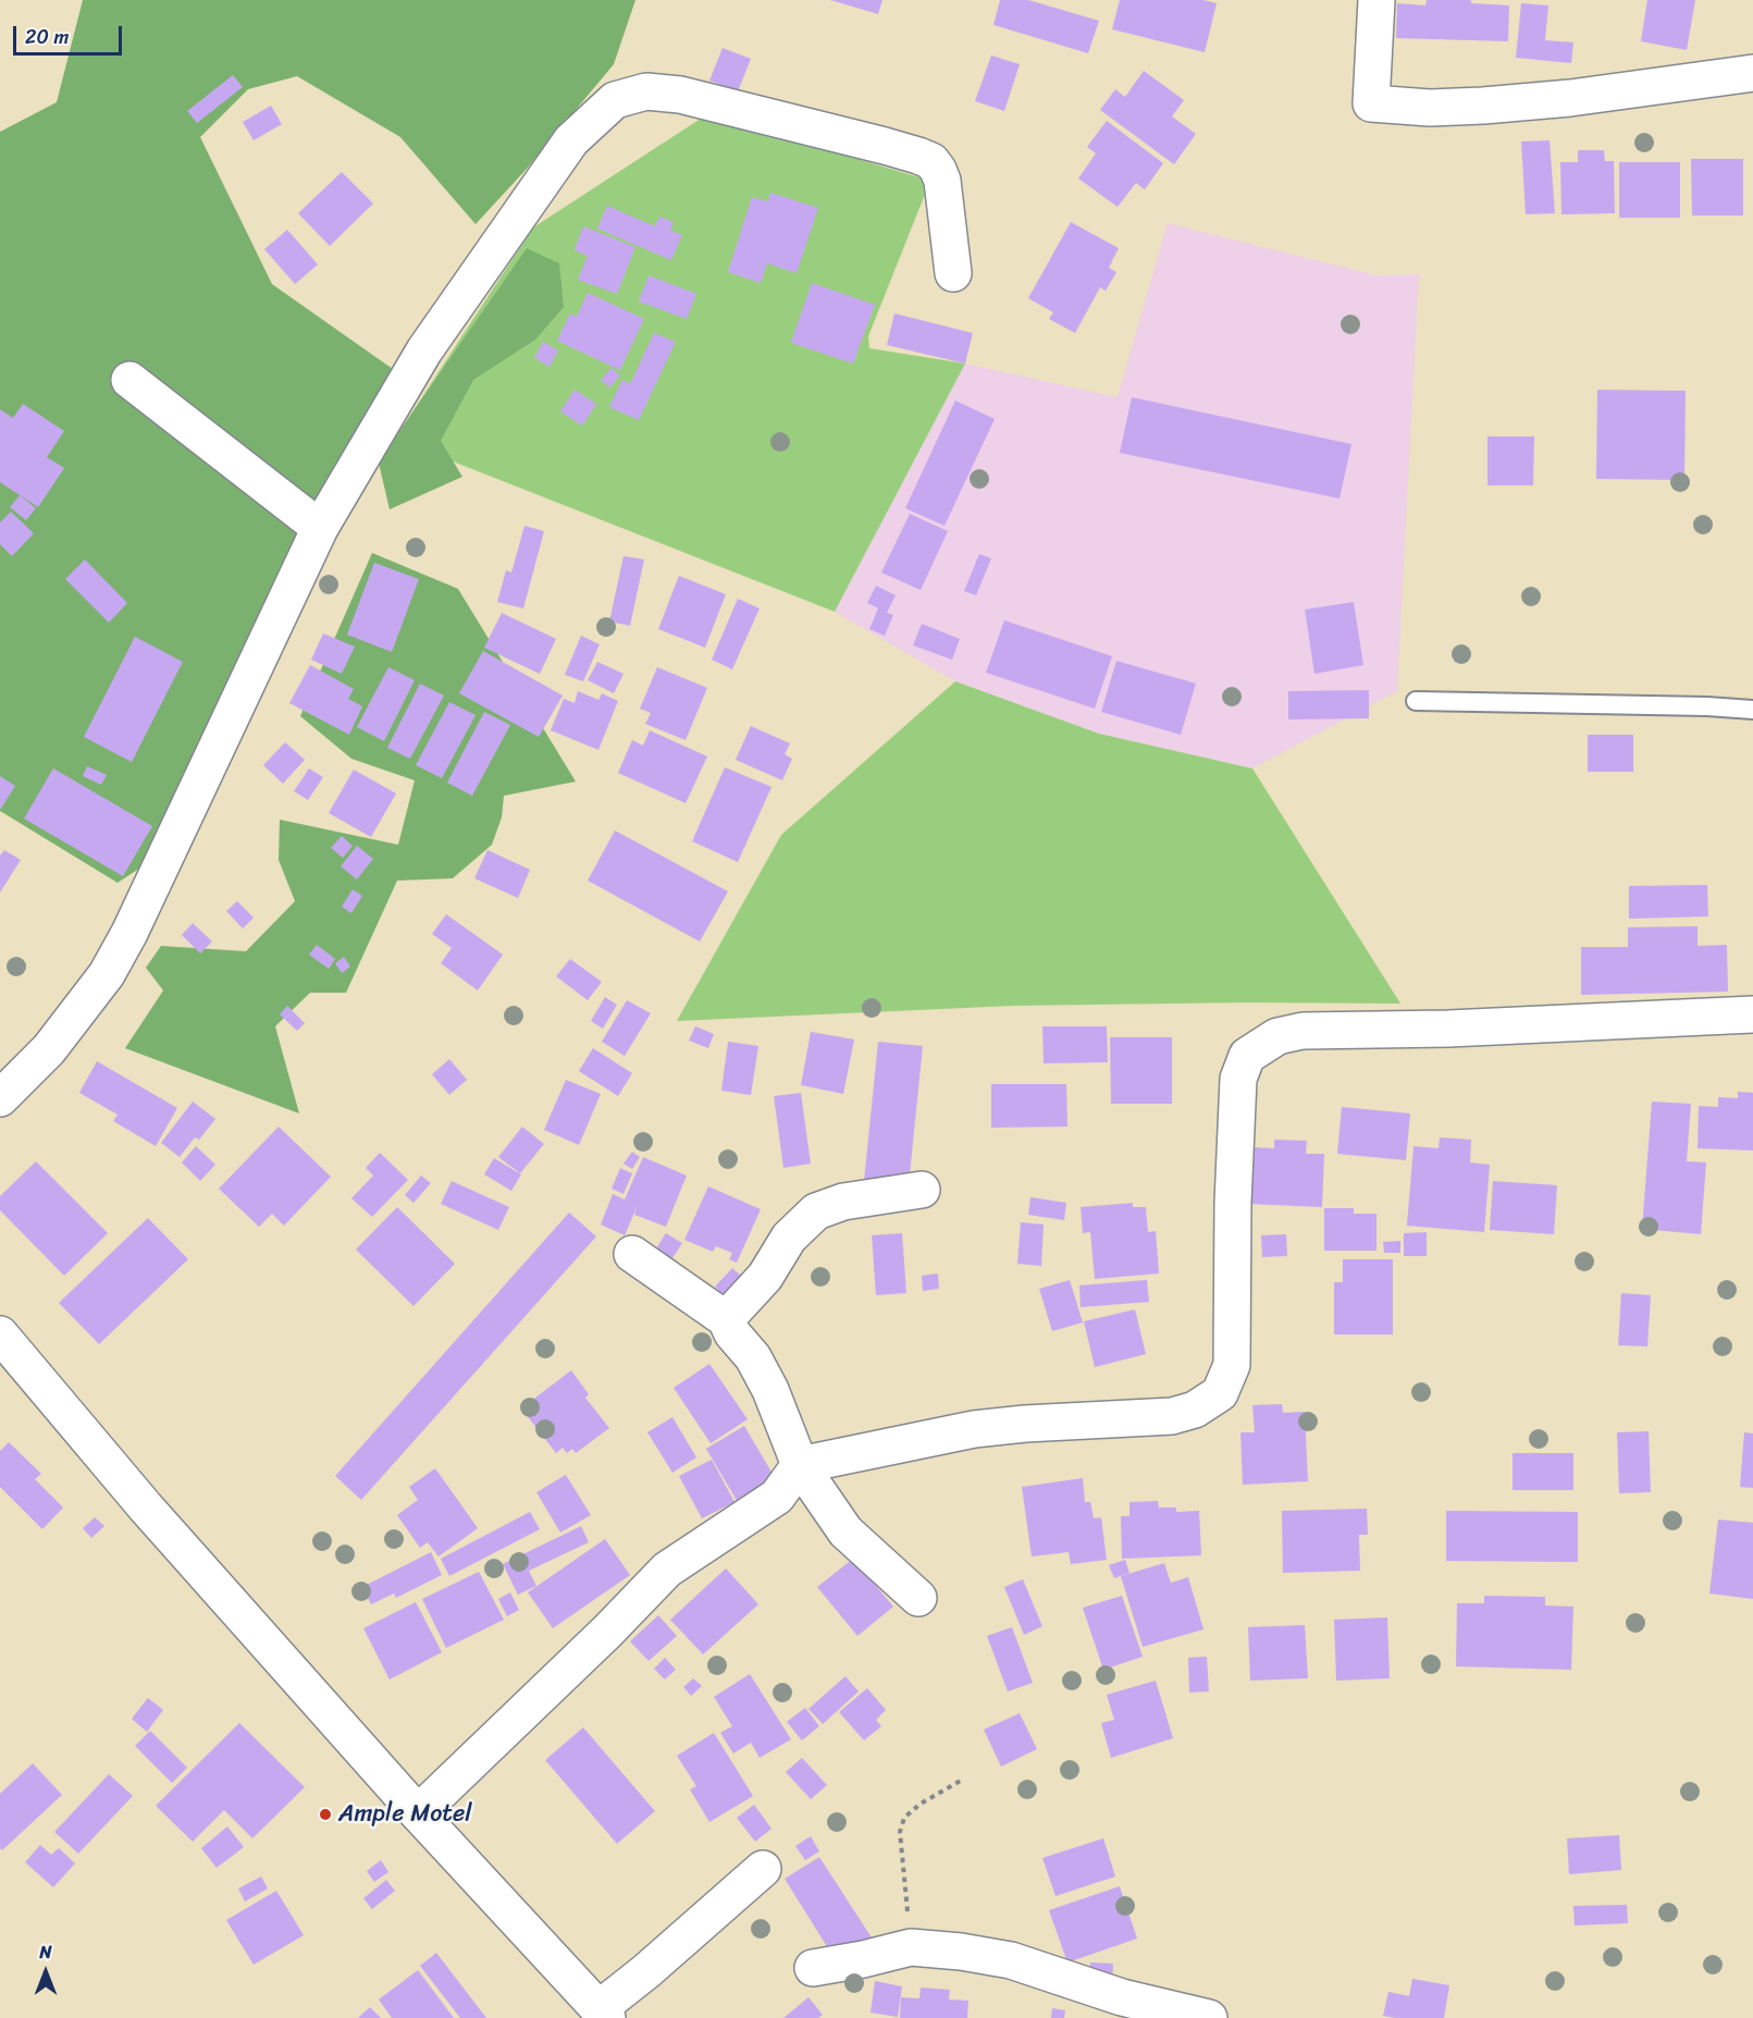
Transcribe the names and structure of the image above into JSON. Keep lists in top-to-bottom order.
{
  "places": ["Ample Motel"],
  "scale_bar": "20 m",
  "north": "top"
}
